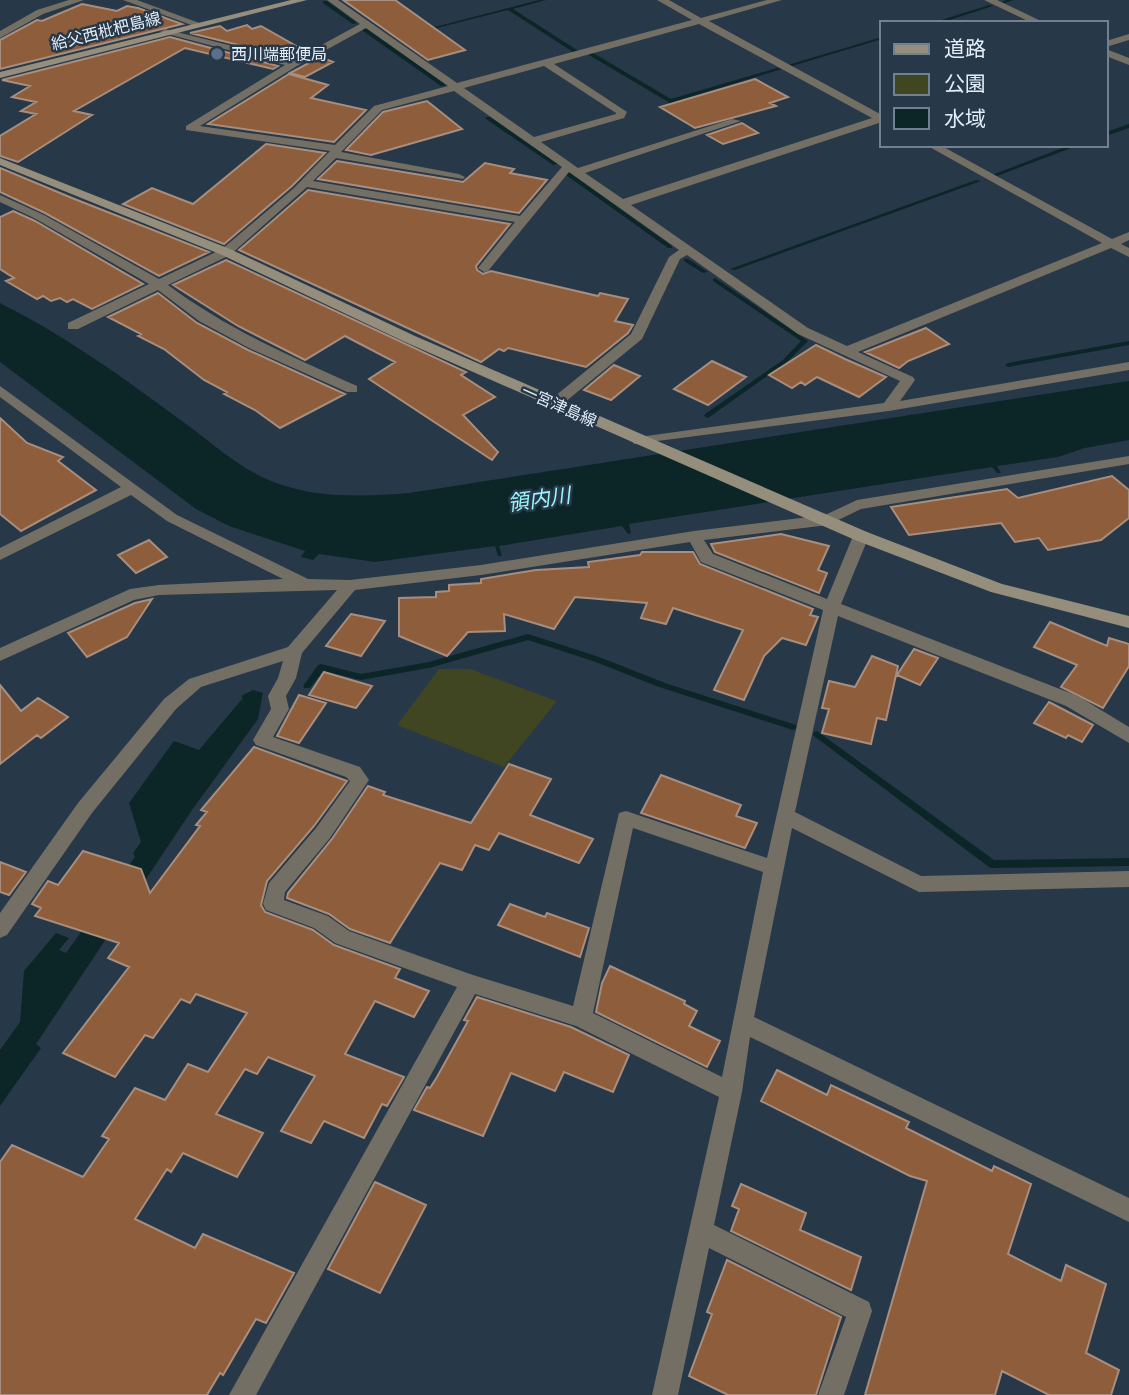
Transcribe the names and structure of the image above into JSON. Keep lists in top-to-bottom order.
{
  "streets": {
    "main road": ["給父西枇杷島線", "一宮津島線"]
  },
  "water": ["領内川"],
  "places": ["西川端郵便局"],
  "legend": ["道路", "公園", "水域"]
}
